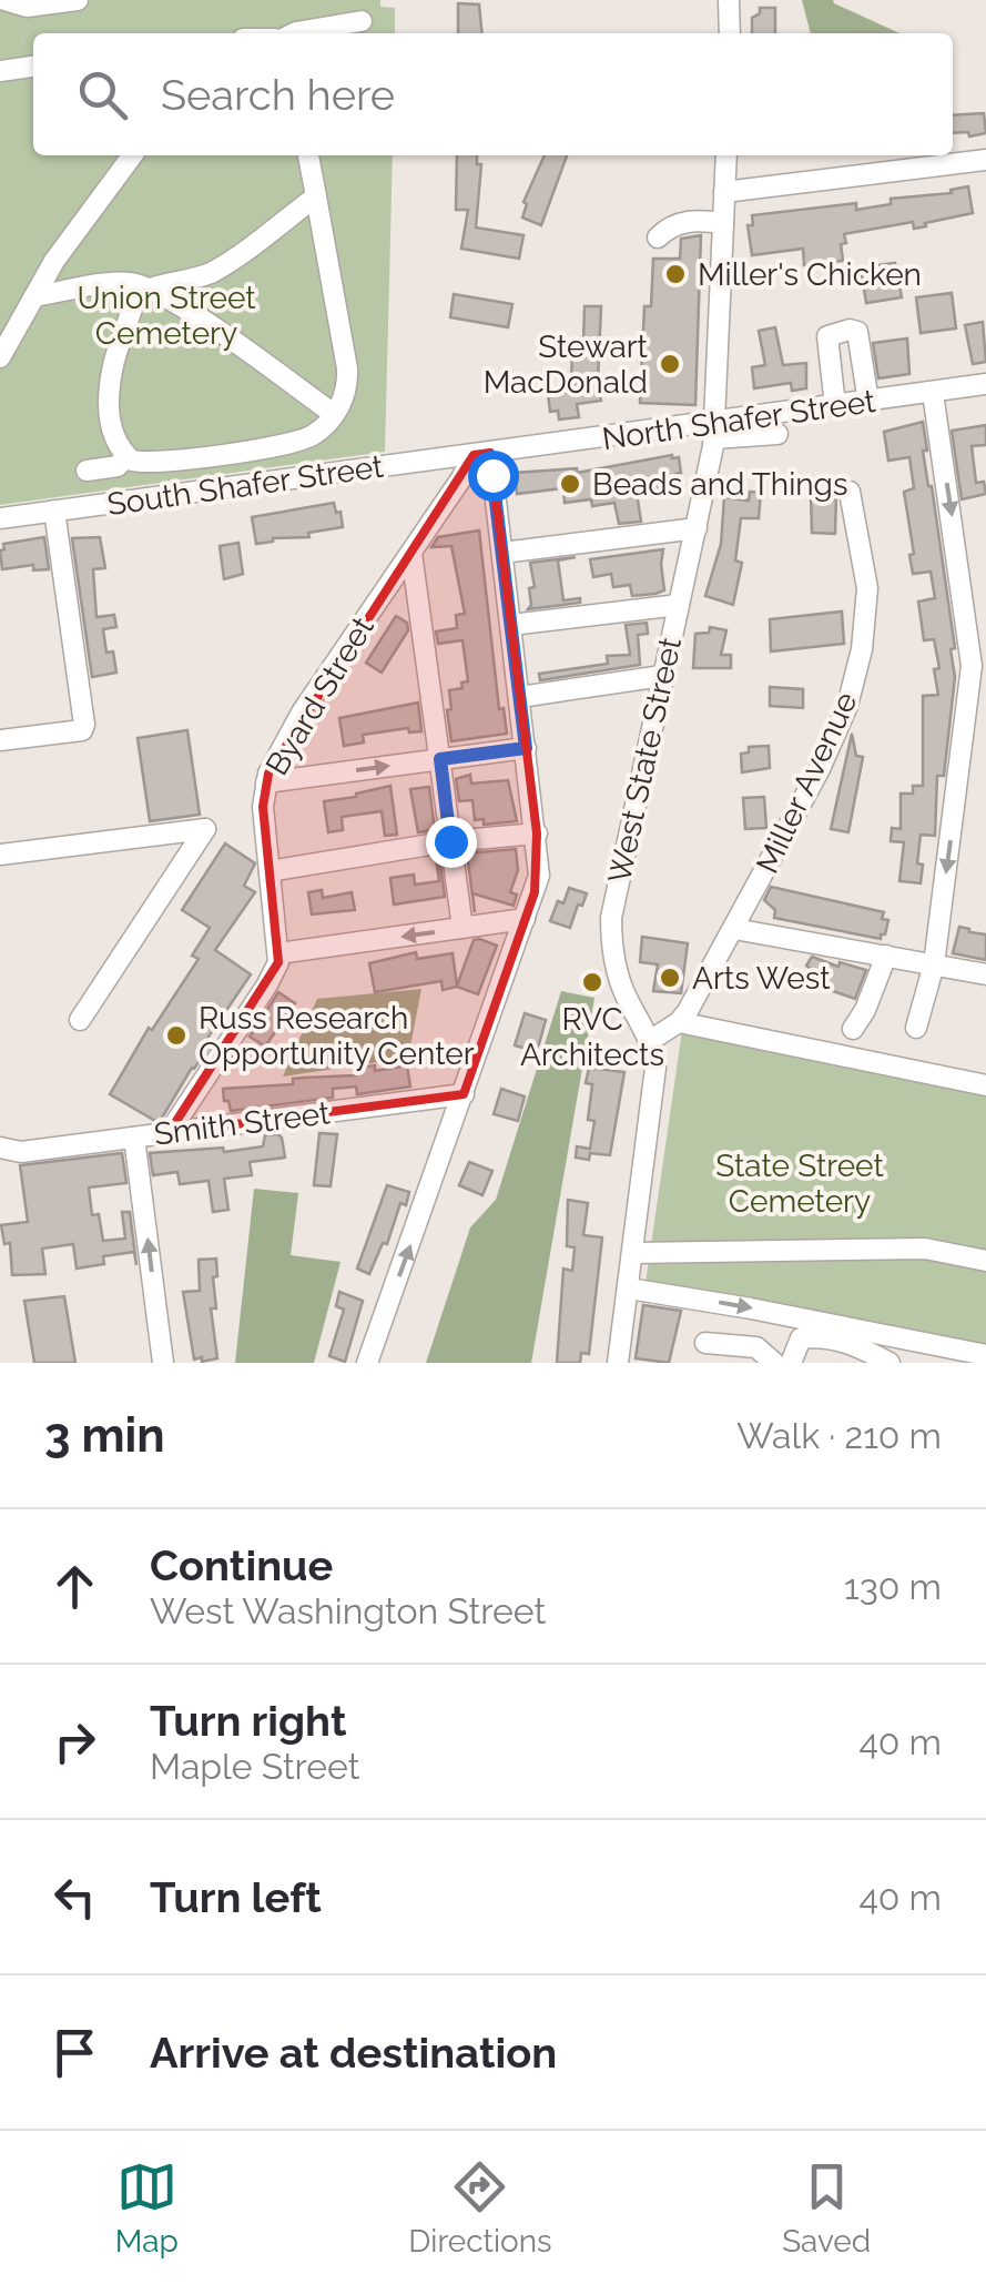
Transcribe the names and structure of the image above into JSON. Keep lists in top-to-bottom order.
{
  "streets": {
    "street": [
      "North Shafer Street",
      "South Shafer Street",
      "Byard Street",
      "West State Street",
      "Miller Avenue",
      "Smith Street"
    ]
  },
  "crossings": [
    ["North Shafer Street", "South Shafer Street"],
    ["North Shafer Street", "Byard Street"],
    ["North Shafer Street", "West State Street"],
    ["South Shafer Street", "Byard Street"]
  ],
  "parks": ["Union Street Cemetery", "State Street Cemetery"],
  "places": [
    "Miller's Chicken",
    "Stewart MacDonald",
    "Beads and Things",
    "Arts West",
    "RVC Architects",
    "Russ Research Opportunity Center"
  ],
  "page": {
    "search": "Search here",
    "heading": ["3 min", "Walk · 210 m"],
    "list": [
      ["Continue", "West Washington Street", "130 m"],
      ["Turn right", "Maple Street", "40 m"],
      ["Turn left", "40 m"],
      "Arrive at destination"
    ],
    "nav": ["Map", "Directions", "Saved"]
  }
}
